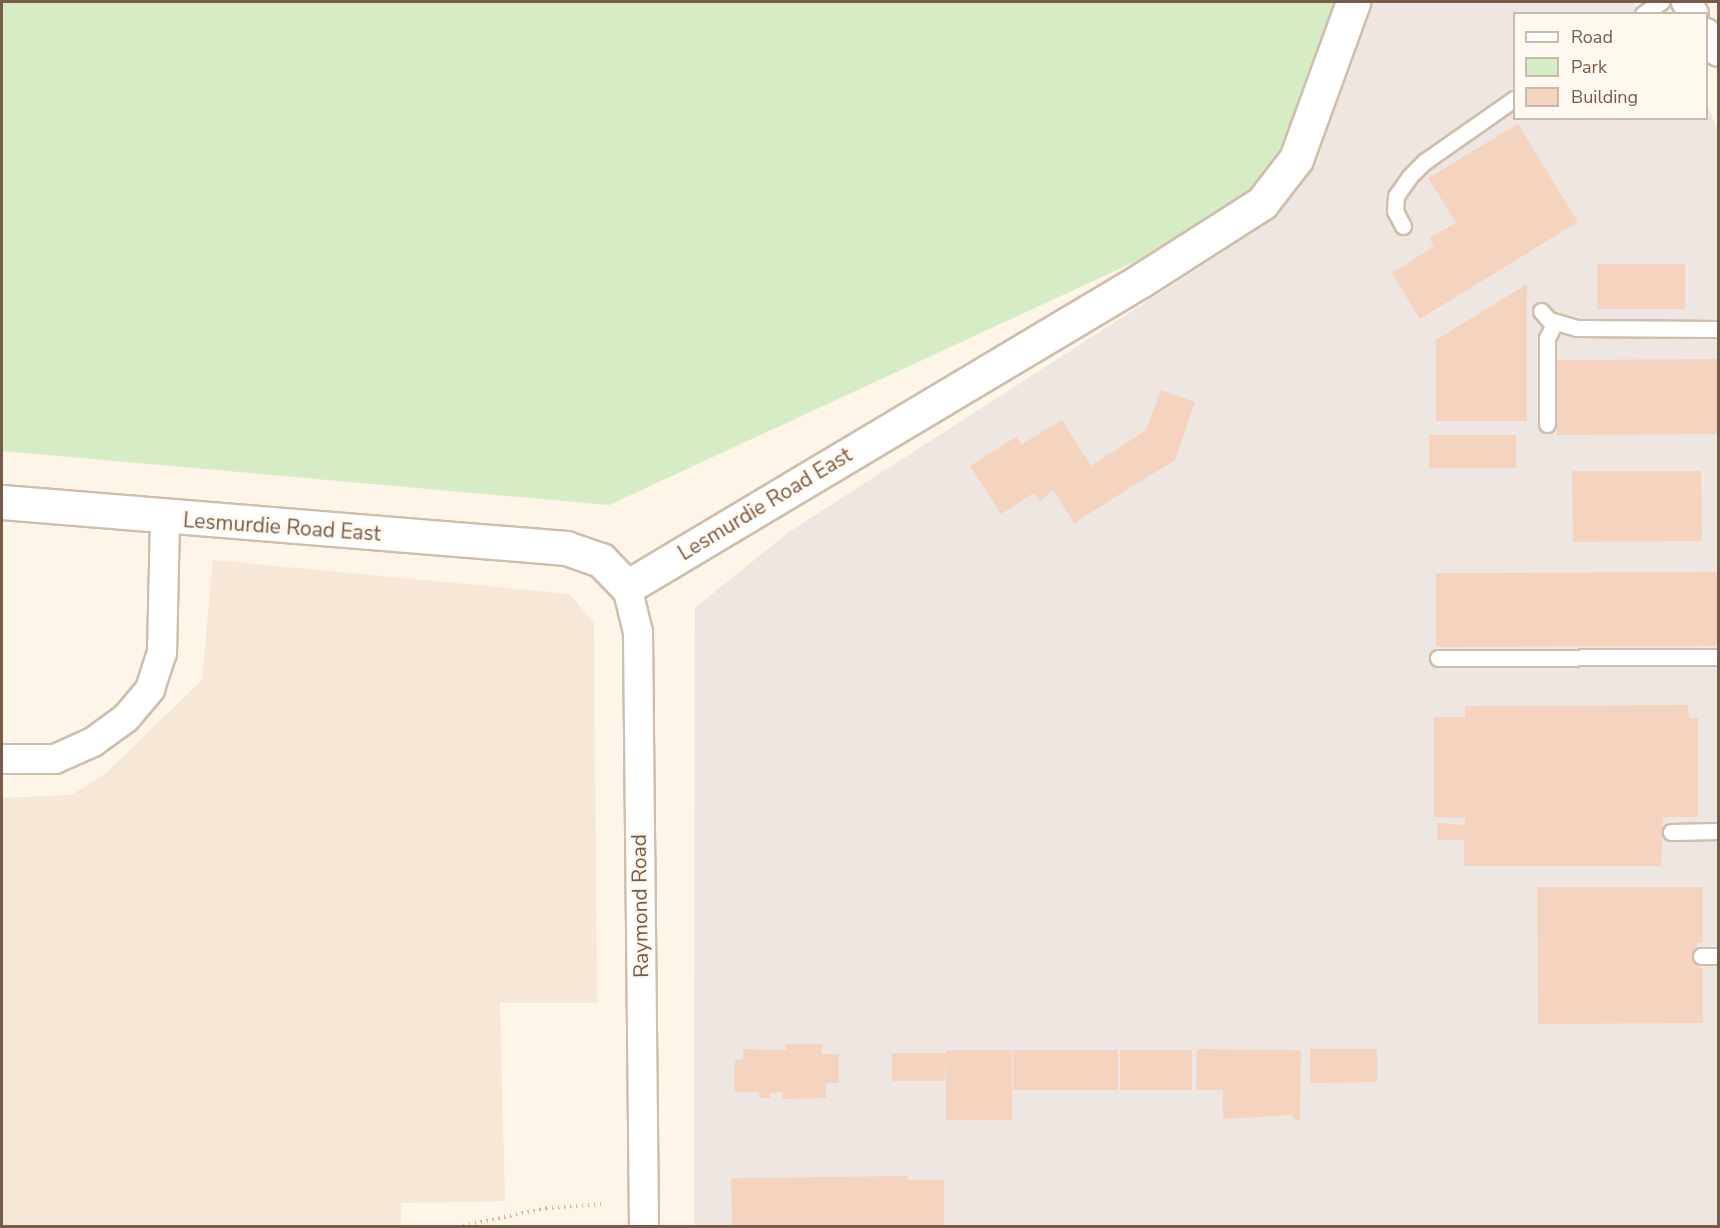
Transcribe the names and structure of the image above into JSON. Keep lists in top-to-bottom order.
{
  "streets": {
    "street": ["Lesmurdie Road East", "Raymond Road"]
  },
  "crossings": [
    ["Lesmurdie Road East", "Raymond Road"]
  ],
  "legend": ["Road", "Park", "Building"]
}
